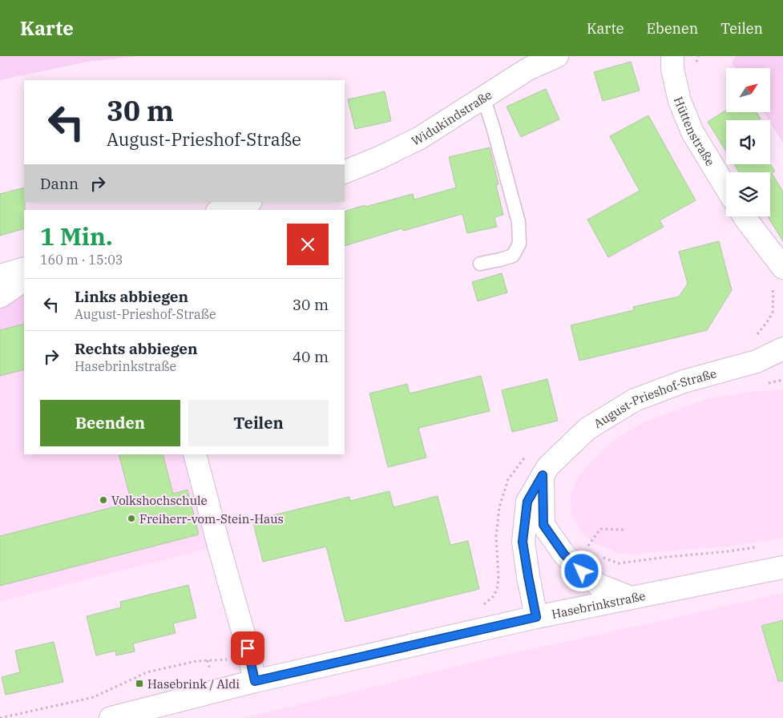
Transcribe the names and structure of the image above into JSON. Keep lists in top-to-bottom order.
{
  "streets": {
    "street": [
      "Widukindstraße",
      "Hüttenstraße",
      "August-Prieshof-Straße",
      "Hasebrinkstraße"
    ]
  },
  "crossings": [
    ["August-Prieshof-Straße", "Hasebrinkstraße"]
  ],
  "places": {
    "other": ["Volkshochschule", "Freiherr-vom-Stein-Haus"],
    "transit": ["Hasebrink / Aldi"]
  },
  "north": "top right",
  "page": {
    "header": "Karte",
    "nav": ["Karte", "Ebenen", "Teilen"],
    "turn": ["30 m", "August-Prieshof-Straße"],
    "then": "Dann",
    "heading": ["1 Min.", "160 m · 15:03"],
    "list": [
      {
        "name": "Links abbiegen",
        "note": "August-Prieshof-Straße",
        "value": "30 m"
      },
      {
        "name": "Rechts abbiegen",
        "note": "Hasebrinkstraße",
        "value": "40 m"
      }
    ],
    "buttons": ["Beenden", "Teilen"]
  }
}
